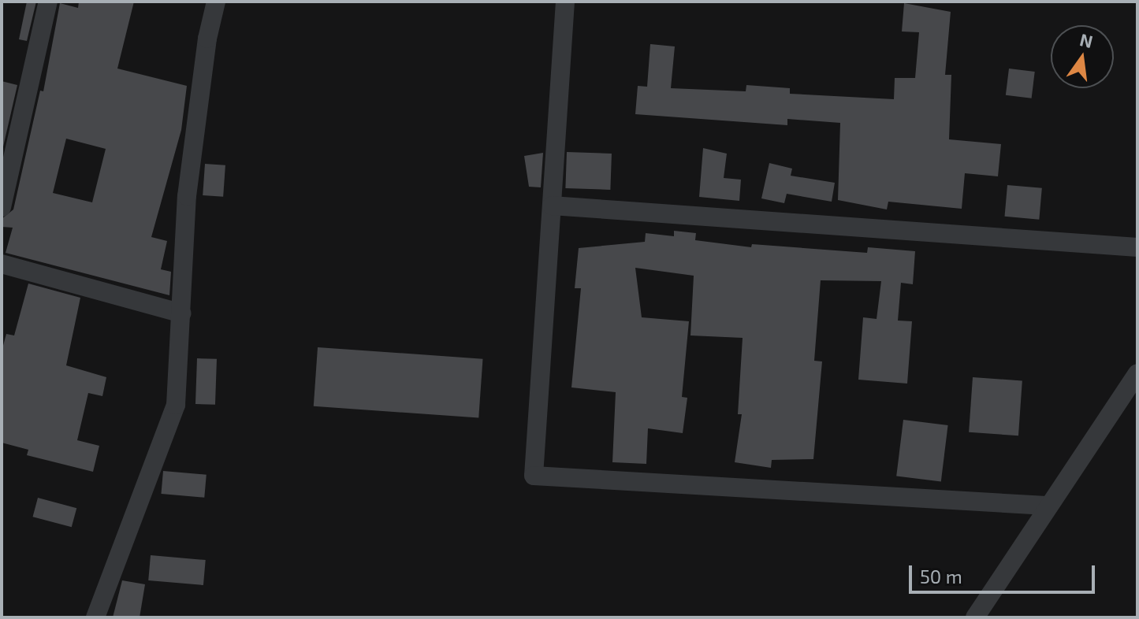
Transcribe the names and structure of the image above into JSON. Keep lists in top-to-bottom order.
{
  "scale_bar": "50 m",
  "north": "top"
}
